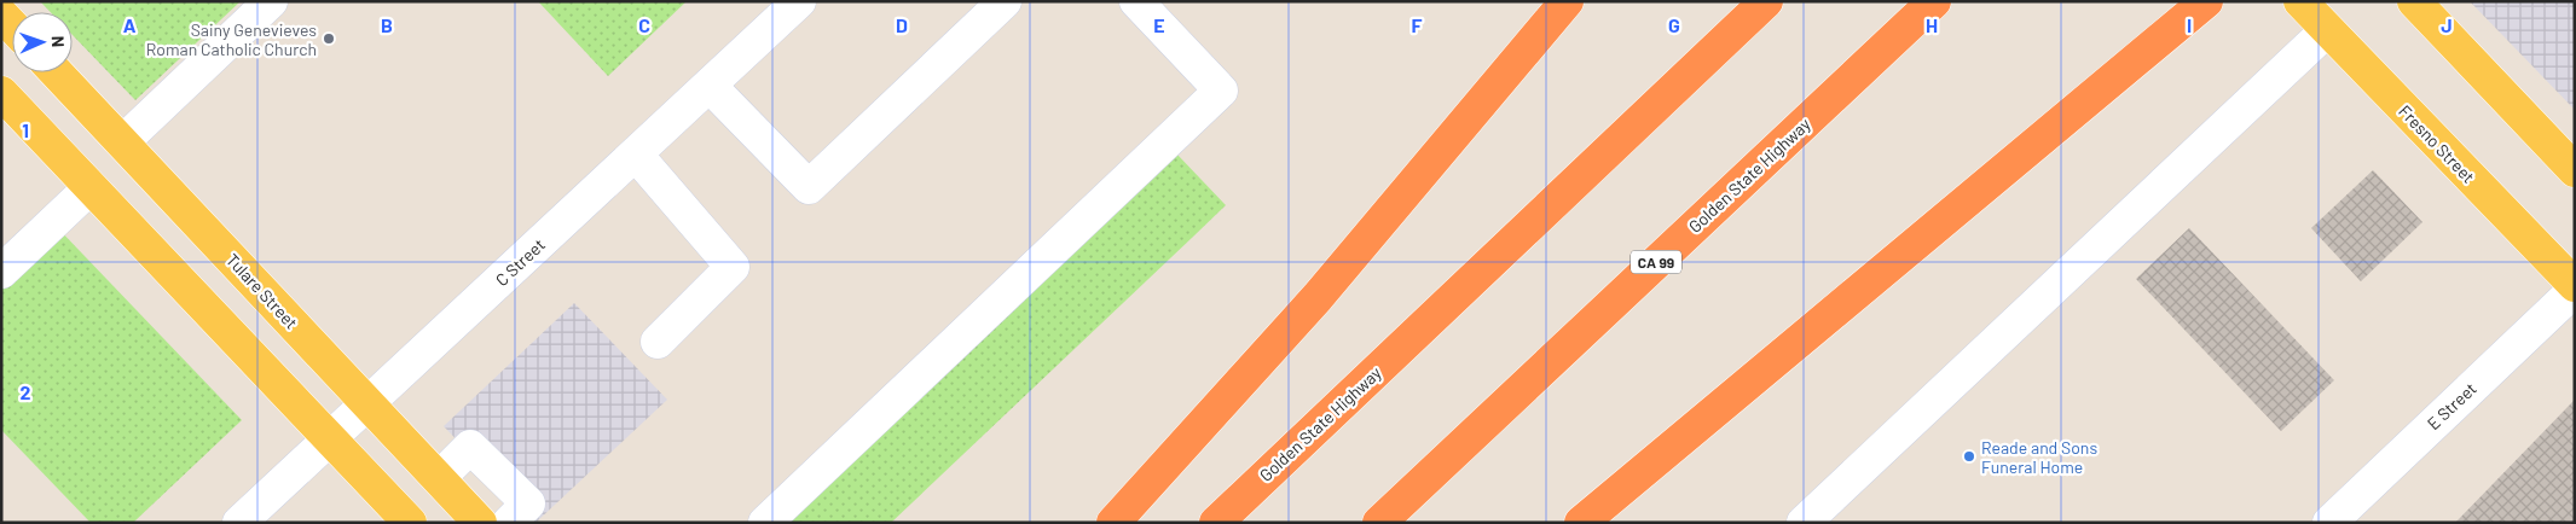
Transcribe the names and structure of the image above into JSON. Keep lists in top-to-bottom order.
{
  "streets": {
    "highway": ["Golden State Highway", "CA 99"],
    "main road": ["Fresno Street", "Tulare Street"],
    "street": ["C Street", "E Street"]
  },
  "crossings": [
    ["C Street", "Tulare Street"]
  ],
  "places": ["Sainy Genevieves Roman Catholic Church", "Reade and Sons Funeral Home"],
  "north": "right",
  "grid": {
    "columns": [
      "A",
      "B",
      "C",
      "D",
      "E",
      "F",
      "G",
      "H",
      "I",
      "J"
    ],
    "rows": ["1", "2"]
  }
}
